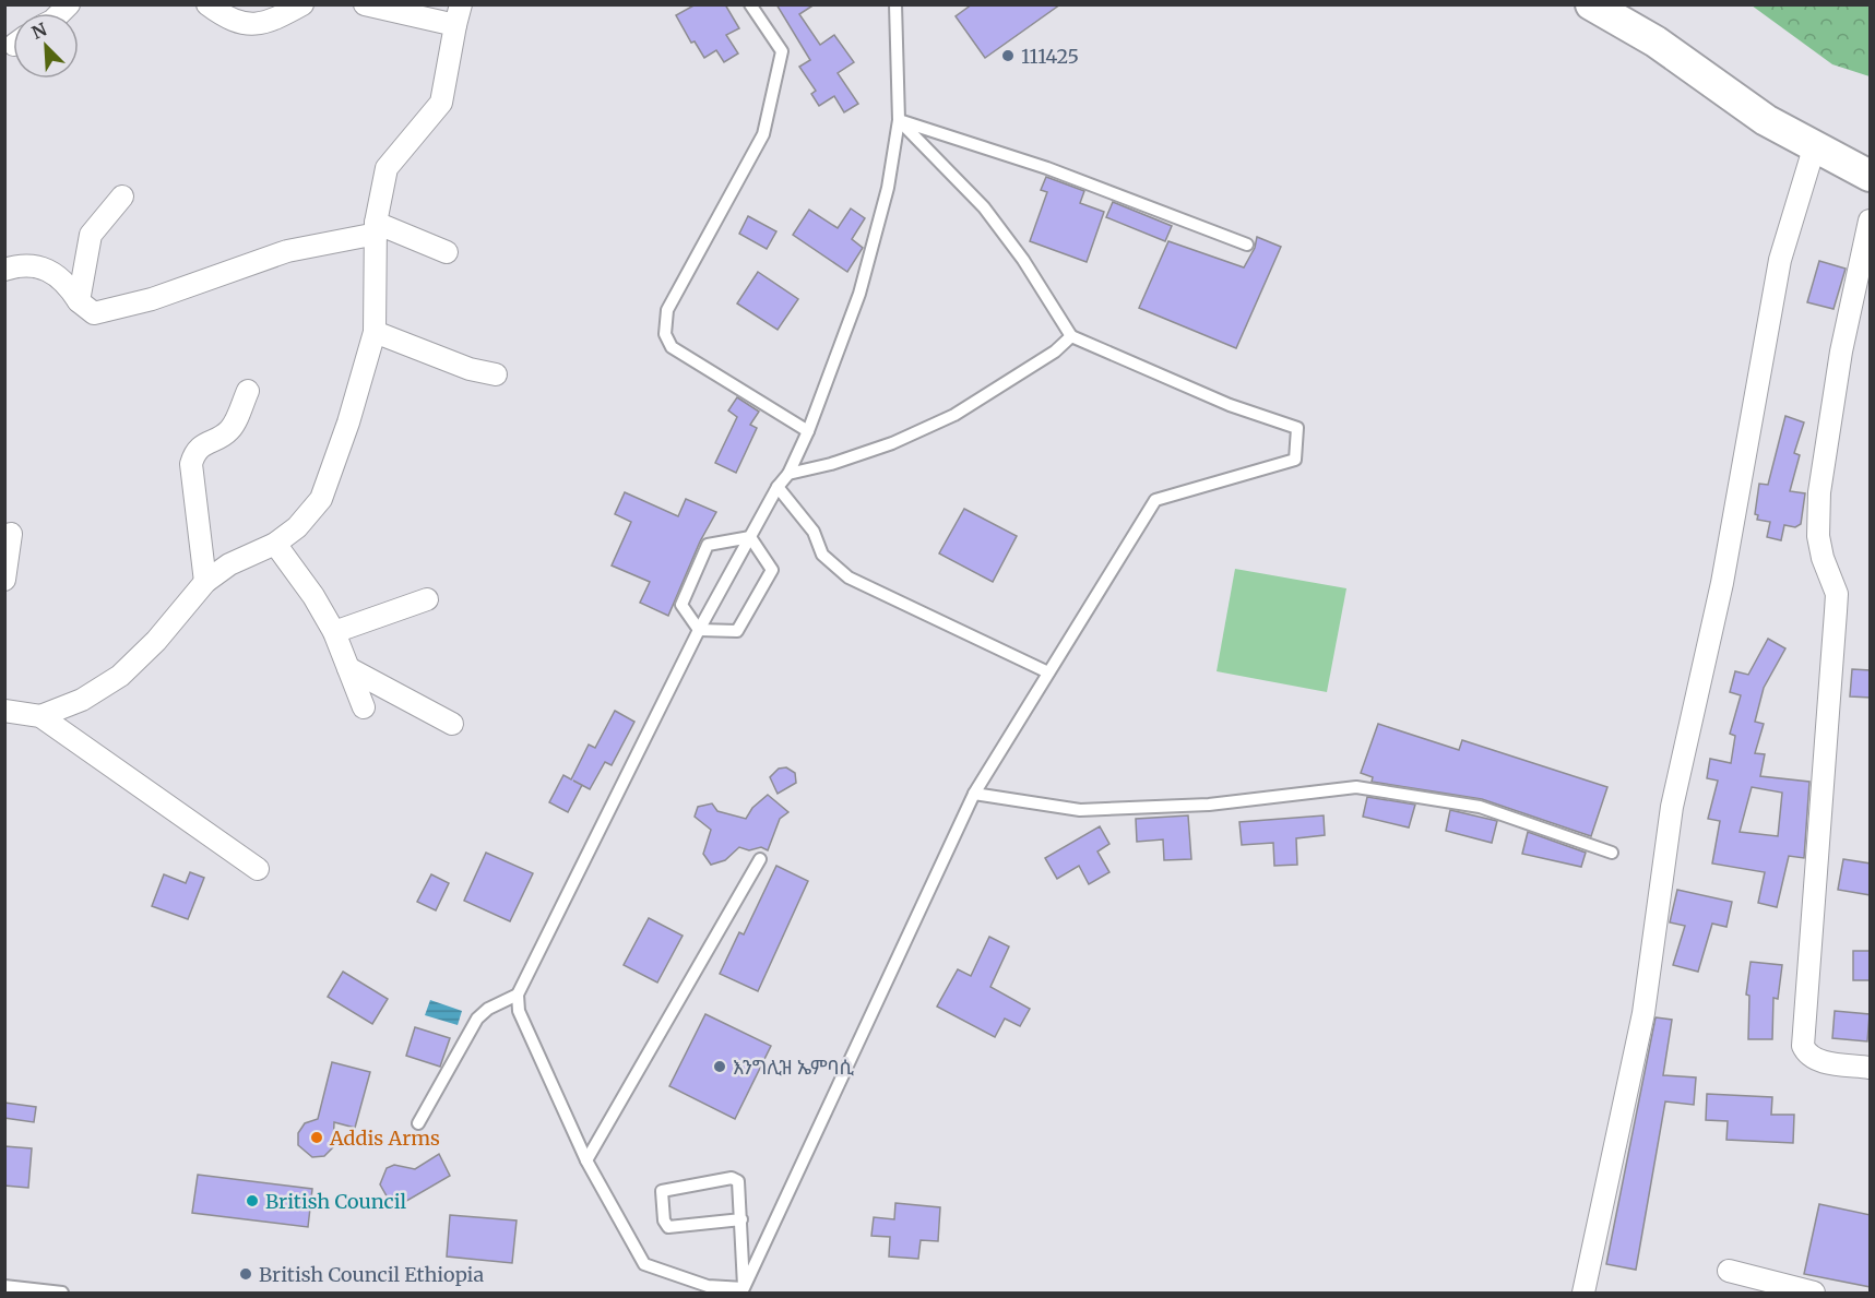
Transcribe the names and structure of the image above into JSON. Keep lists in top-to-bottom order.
{
  "places": [
    "111425",
    "እንግሊዝ ኤምባሲ",
    "Addis Arms",
    "British Council",
    "British Council Ethiopia"
  ],
  "north": "top left"
}
